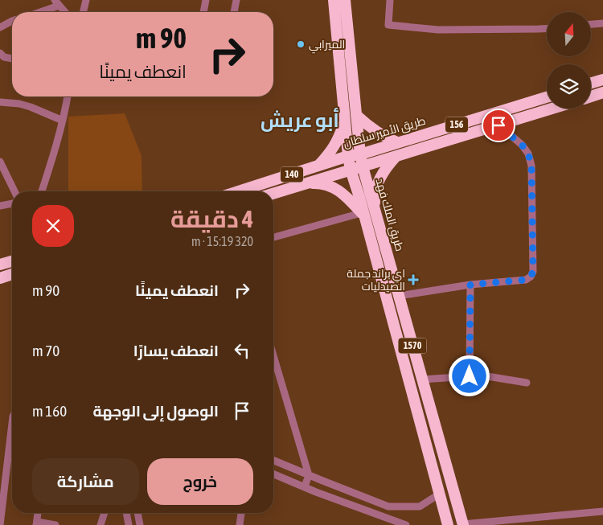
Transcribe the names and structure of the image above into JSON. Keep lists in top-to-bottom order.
{
  "streets": {
    "highway": [
      "156",
      "طريق الأمير سلطان",
      "140",
      "طريق الملك فهد",
      "1570"
    ]
  },
  "crossings": [
    ["156", "140"],
    ["156", "طريق الملك فهد"],
    ["طريق الأمير سلطان", "طريق الملك فهد"],
    ["140", "طريق الملك فهد"]
  ],
  "districts": ["أبو عريش"],
  "places": {
    "other": ["الميرابي"],
    "health": ["اي براند جملة الصيدليات"]
  },
  "north": "top",
  "page": {
    "turn": ["90 m", "انعطف يمينًا"],
    "heading": ["4 دقيقة", "320 m · 15:19"],
    "list": [
      {
        "name": "انعطف يمينًا",
        "value": "90 m"
      },
      {
        "name": "انعطف يسارًا",
        "value": "70 m"
      },
      {
        "name": "الوصول إلى الوجهة",
        "value": "160 m"
      }
    ],
    "buttons": ["خروج", "مشاركة"]
  }
}
